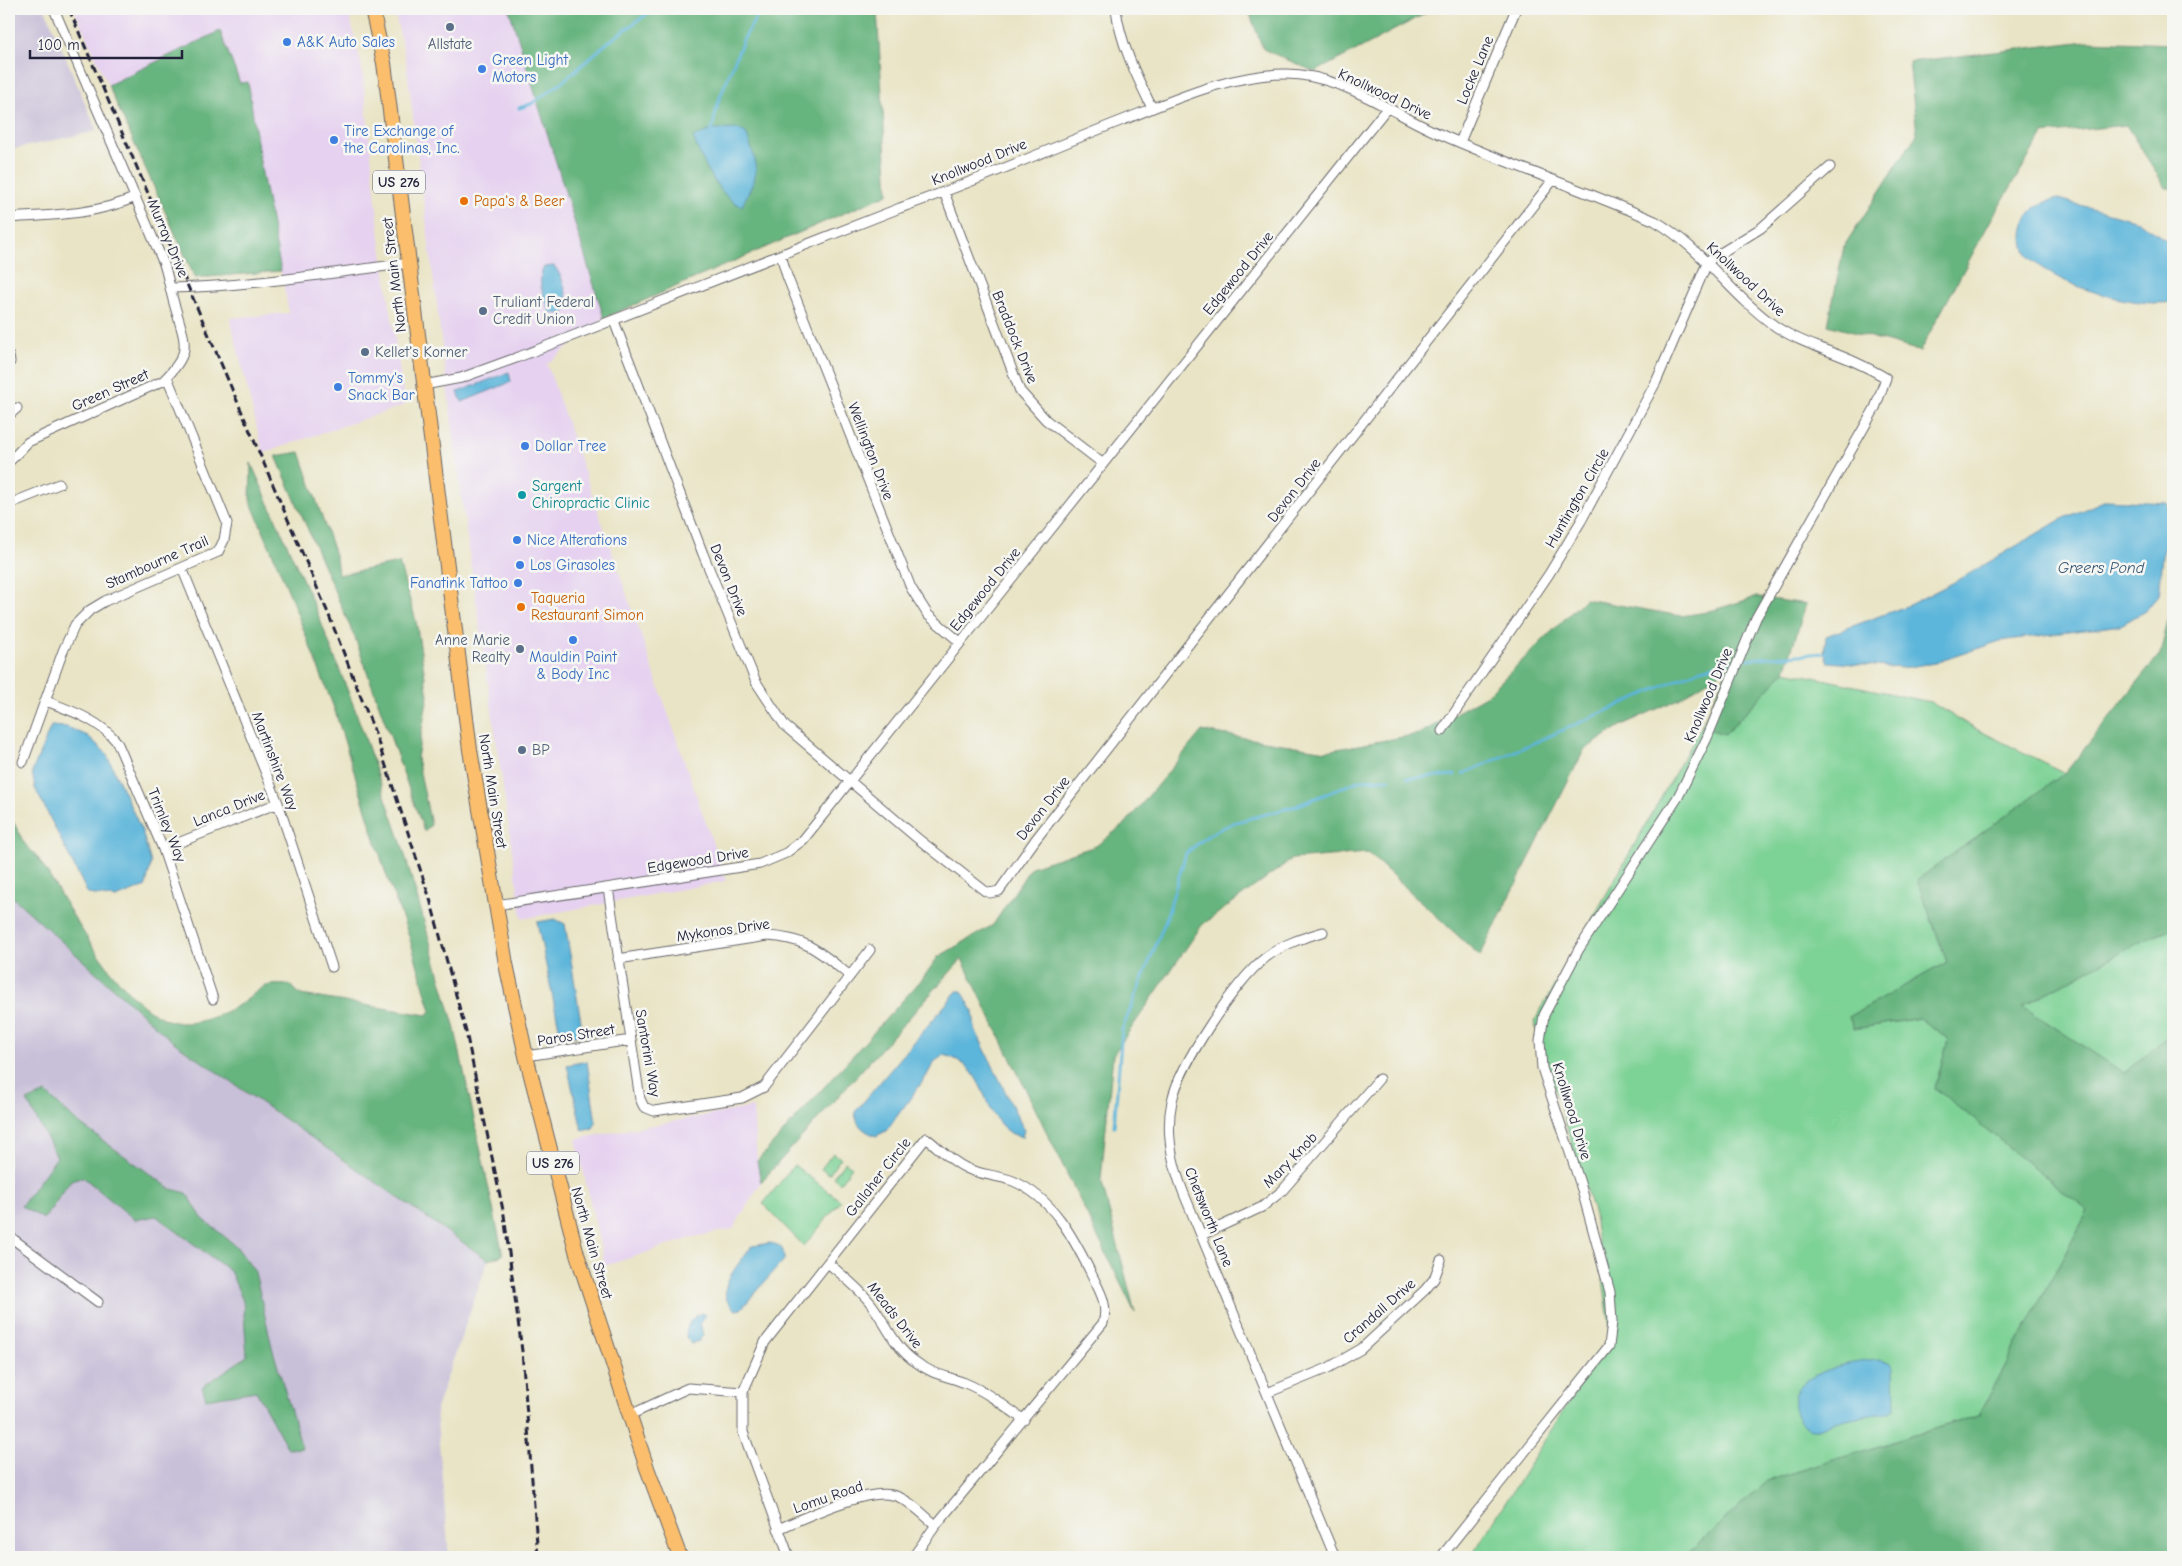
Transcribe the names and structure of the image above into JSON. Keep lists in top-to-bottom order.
{
  "streets": {
    "main road": ["US 276", "North Main Street"],
    "street": [
      "Locke Lane",
      "Knollwood Drive",
      "Murray Drive",
      "Edgewood Drive",
      "Braddock Drive",
      "Green Street",
      "Wellington Drive",
      "Devon Drive",
      "Huntington Circle",
      "Stambourne Trail",
      "Martinshire Way",
      "Lanca Drive",
      "Trimley Way",
      "Mykonos Drive",
      "Paros Street",
      "Santorini Way",
      "Mary Knob",
      "Gallaher Circle",
      "Chetsworth Lane",
      "Crandall Drive",
      "Meads Drive",
      "Lomu Road"
    ]
  },
  "crossings": [
    ["Locke Lane", "Knollwood Drive"],
    ["Knollwood Drive", "Edgewood Drive"],
    ["Knollwood Drive", "North Main Street"],
    ["Knollwood Drive", "Braddock Drive"],
    ["Knollwood Drive", "Wellington Drive"],
    ["Knollwood Drive", "Devon Drive"],
    ["Knollwood Drive", "Huntington Circle"],
    ["Murray Drive", "North Main Street"],
    ["Murray Drive", "Green Street"],
    ["Edgewood Drive", "North Main Street"],
    ["Edgewood Drive", "Braddock Drive"],
    ["Edgewood Drive", "Wellington Drive"],
    ["Edgewood Drive", "Devon Drive"],
    ["Edgewood Drive", "Santorini Way"],
    ["North Main Street", "Paros Street"],
    ["Green Street", "Stambourne Trail"],
    ["Stambourne Trail", "Martinshire Way"],
    ["Stambourne Trail", "Trimley Way"],
    ["Martinshire Way", "Lanca Drive"],
    ["Lanca Drive", "Trimley Way"],
    ["Mykonos Drive", "Santorini Way"],
    ["Paros Street", "Santorini Way"],
    ["Mary Knob", "Chetsworth Lane"],
    ["Gallaher Circle", "Meads Drive"],
    ["Gallaher Circle", "Lomu Road"],
    ["Chetsworth Lane", "Crandall Drive"]
  ],
  "water": ["Greers Pond"],
  "places": [
    "Allstate",
    "A&K Auto Sales",
    "Green Light Motors",
    "Tire Exchange of the Carolinas, Inc.",
    "Papa's & Beer",
    "Truliant Federal Credit Union",
    "Kellet's Korner",
    "Tommy's Snack Bar",
    "Dollar Tree",
    "Sargent Chiropractic Clinic",
    "Nice Alterations",
    "Los Girasoles",
    "Fanatink Tattoo",
    "Taqueria Restaurant Simon",
    "Mauldin Paint & Body Inc",
    "Anne Marie Realty",
    "BP"
  ],
  "scale_bar": "100 m"
}
